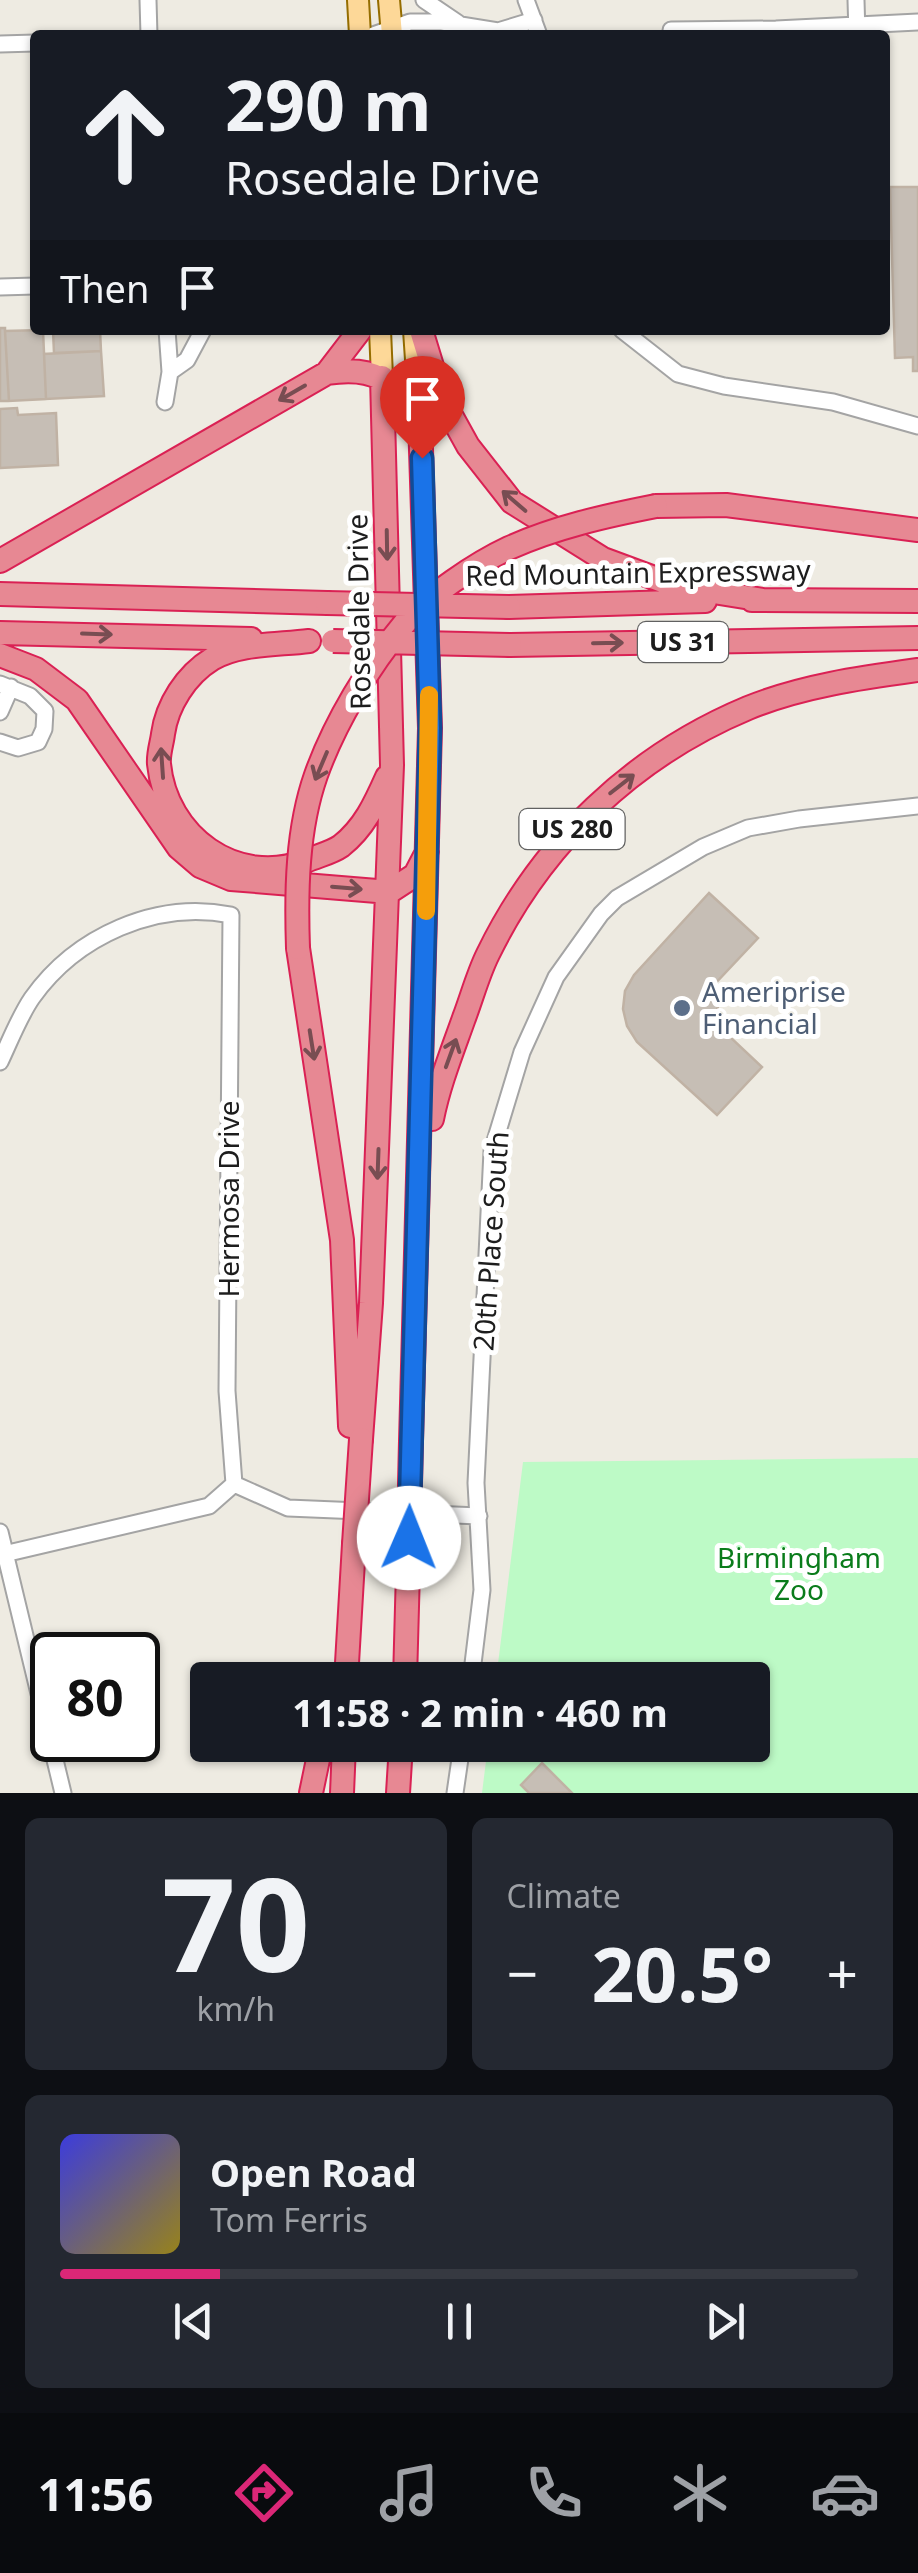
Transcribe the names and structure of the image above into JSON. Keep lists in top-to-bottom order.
{
  "streets": {
    "highway": [
      "Red Mountain Expressway",
      "Rosedale Drive",
      "US 31",
      "US 280"
    ],
    "street": ["Hermosa Drive", "20th Place South"]
  },
  "one_way": ["Rosedale Drive"],
  "parks": ["Birmingham Zoo"],
  "places": ["Ameriprise Financial"],
  "page": {
    "turn": ["290 m", "Rosedale Drive"],
    "then": "Then",
    "limit": "80",
    "trip": "11:58 · 2 min · 460 m",
    "tile": [
      ["70", "km/h"],
      "Climate"
    ],
    "heat": ["−", "20.5°", "+"],
    "song": ["Open Road", "Tom Ferris"],
    "tabs": "11:56"
  }
}
